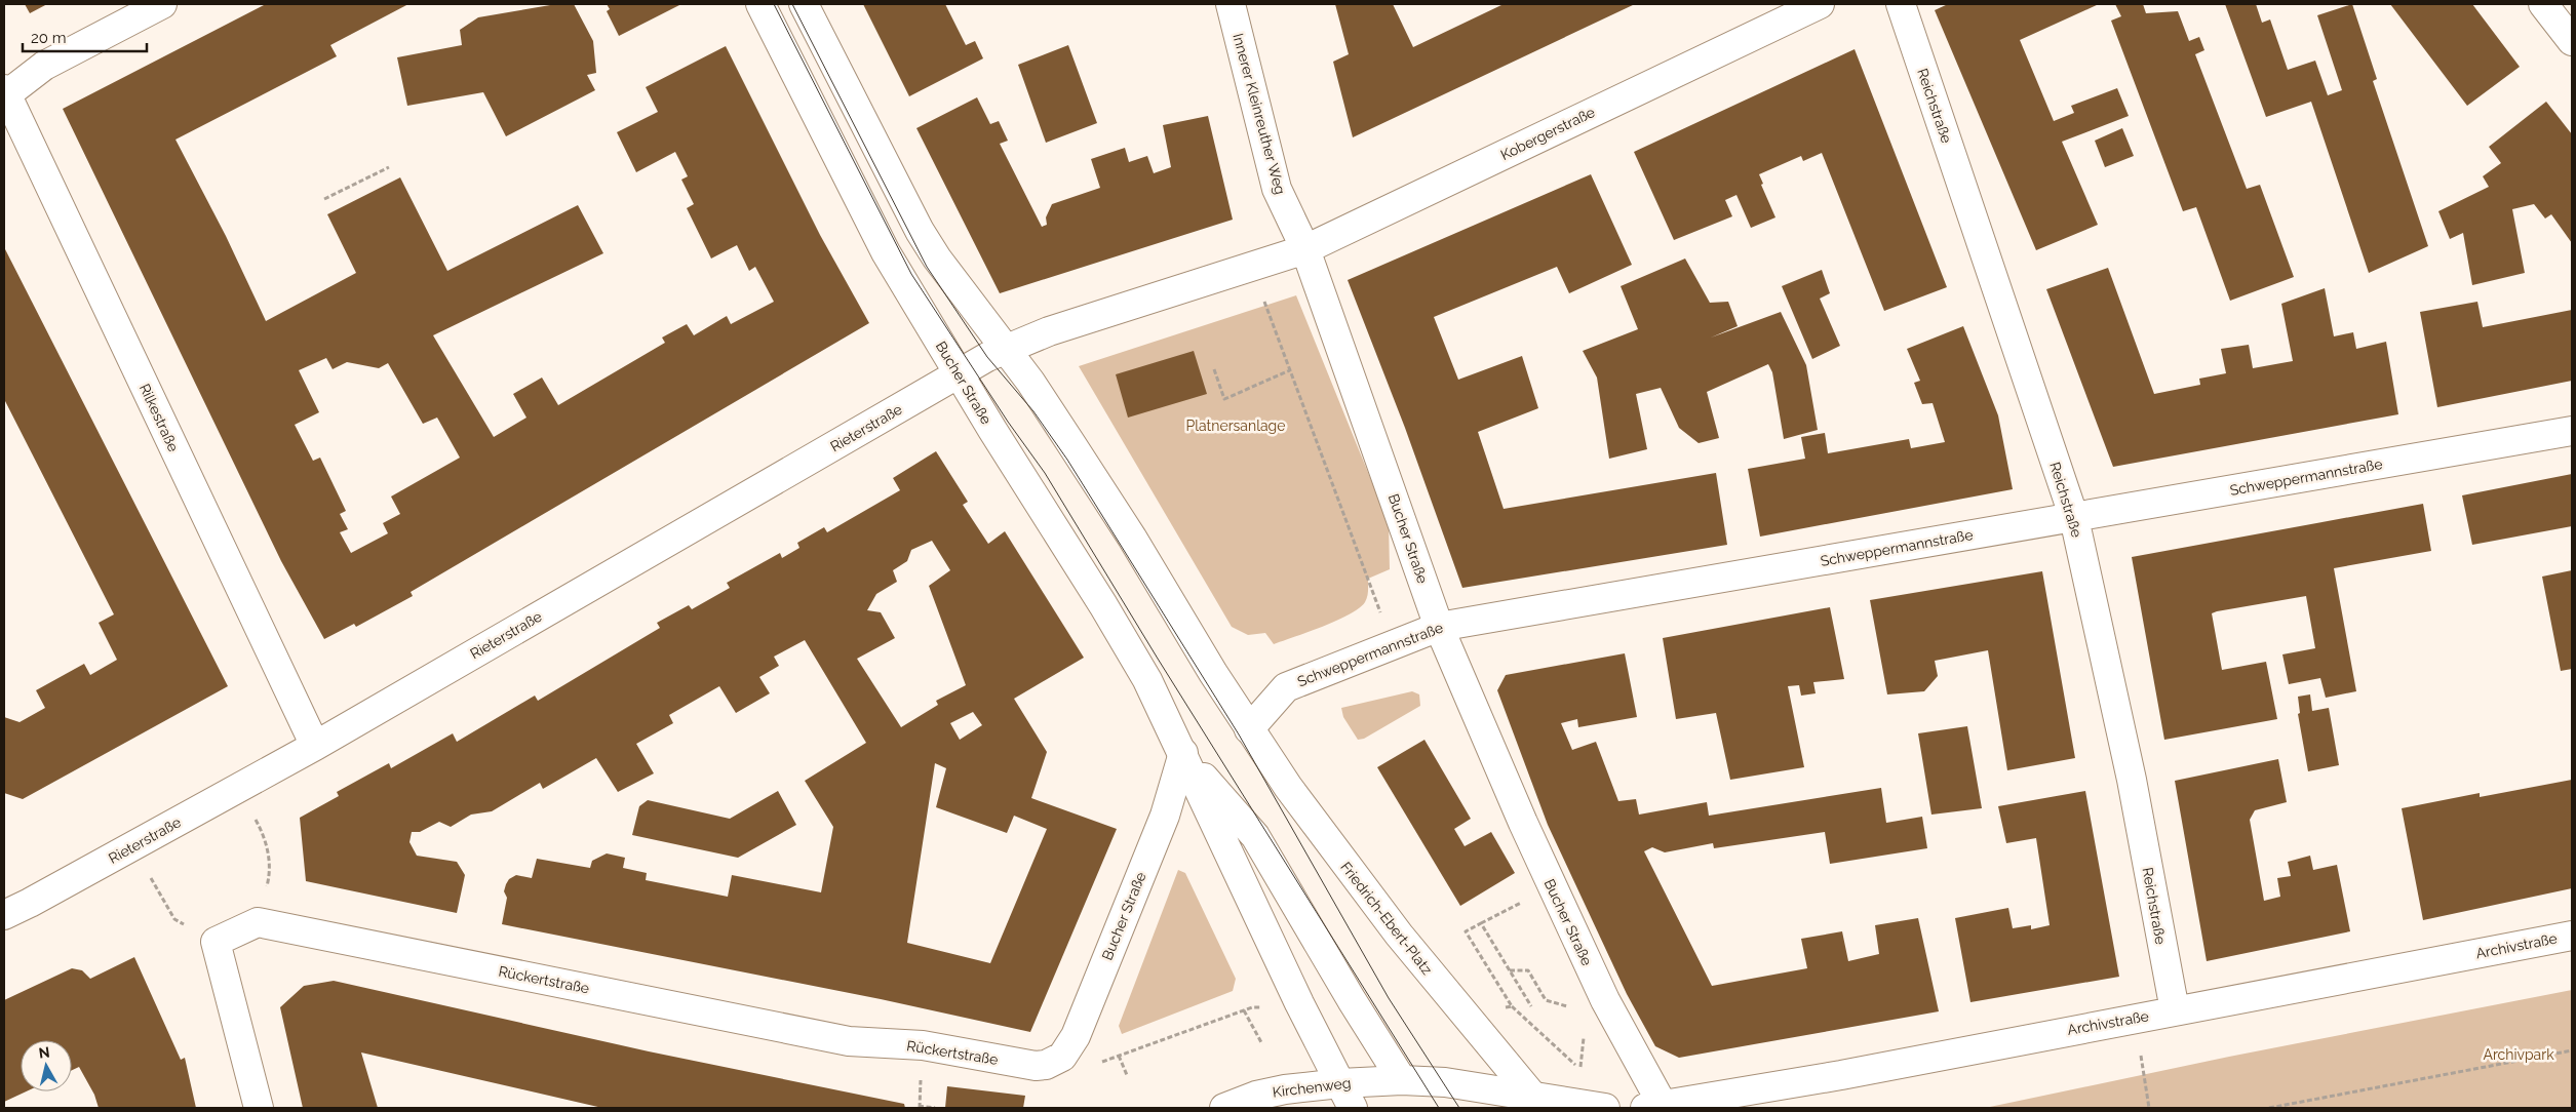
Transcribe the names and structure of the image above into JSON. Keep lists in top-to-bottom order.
{
  "streets": {
    "street": [
      "Reichstraße",
      "Innerer Kleinreuther Weg",
      "Kobergerstraße",
      "Bucher Straße",
      "Rilkestraße",
      "Rieterstraße",
      "Schweppermannstraße",
      "Friedrich-Ebert-Platz",
      "Archivstraße",
      "Rückertstraße",
      "Kirchenweg"
    ]
  },
  "crossings": [
    ["Reichstraße", "Schweppermannstraße"],
    ["Reichstraße", "Archivstraße"],
    ["Innerer Kleinreuther Weg", "Kobergerstraße"],
    ["Innerer Kleinreuther Weg", "Bucher Straße"],
    ["Kobergerstraße", "Bucher Straße"],
    ["Bucher Straße", "Rieterstraße"],
    ["Bucher Straße", "Schweppermannstraße"],
    ["Bucher Straße", "Archivstraße"],
    ["Bucher Straße", "Rückertstraße"],
    ["Bucher Straße", "Kirchenweg"],
    ["Rilkestraße", "Rieterstraße"],
    ["Schweppermannstraße", "Friedrich-Ebert-Platz"]
  ],
  "parks": ["Platnersanlage", "Archivpark"],
  "scale_bar": "20 m",
  "north": "top"
}
